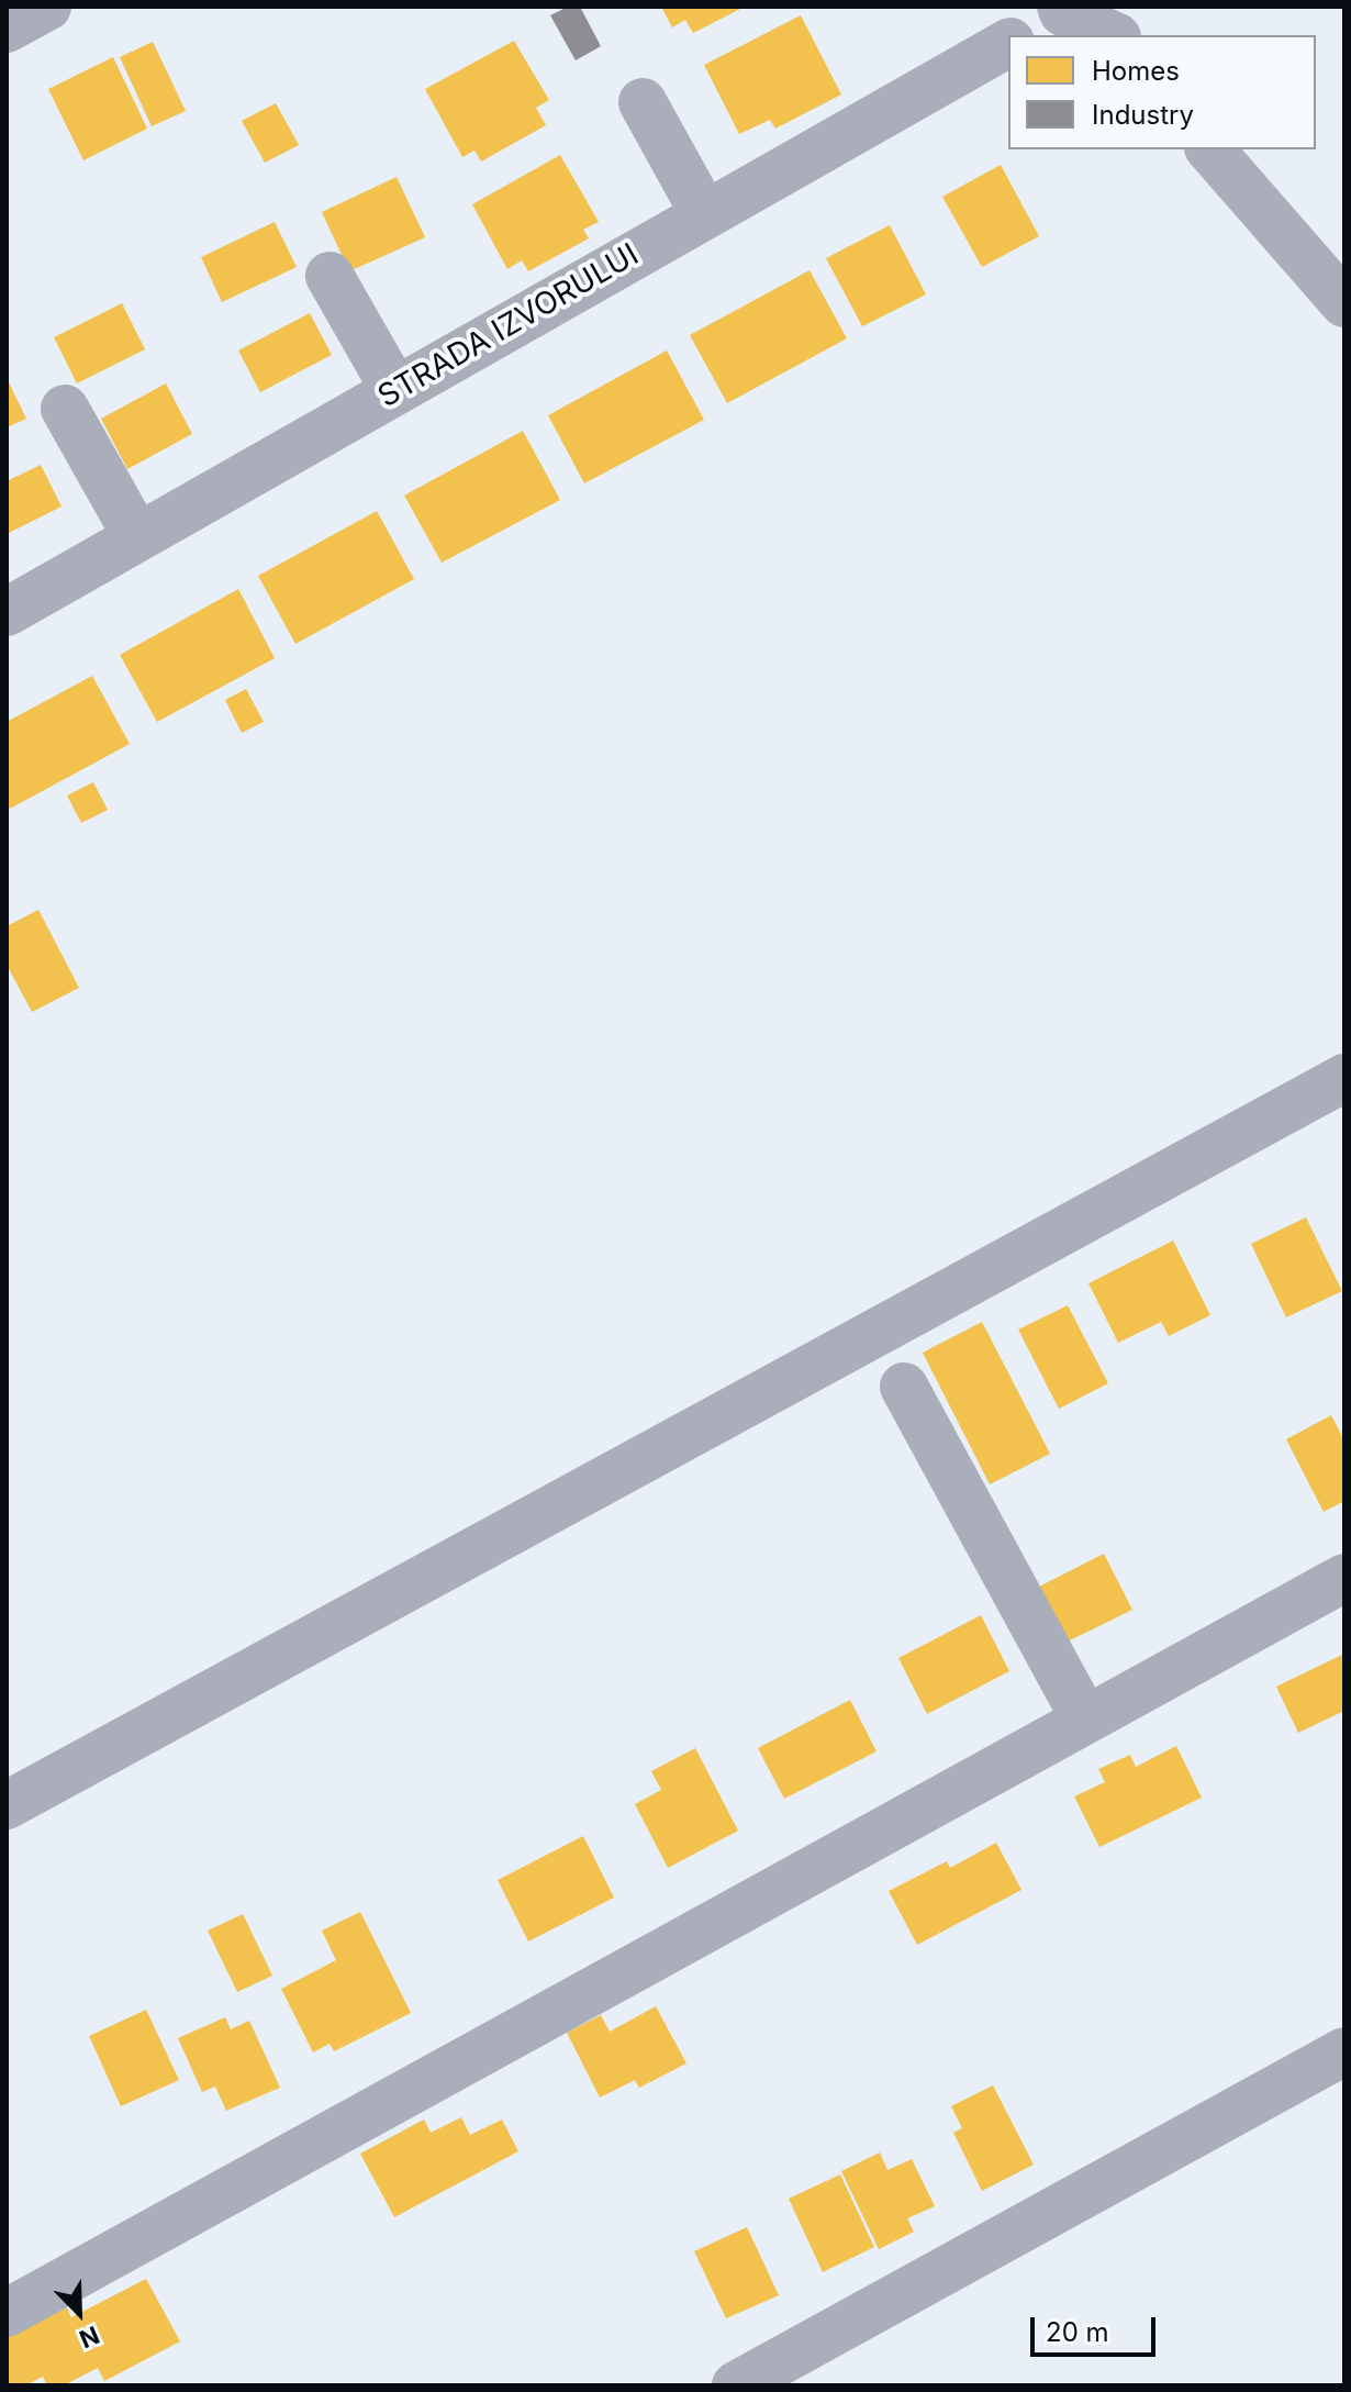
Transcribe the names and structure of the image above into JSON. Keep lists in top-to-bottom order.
{
  "streets": {
    "street": ["STRADA IZVORULUI"]
  },
  "legend": ["Homes", "Industry"],
  "scale_bar": "20 m",
  "north": "bottom right"
}
